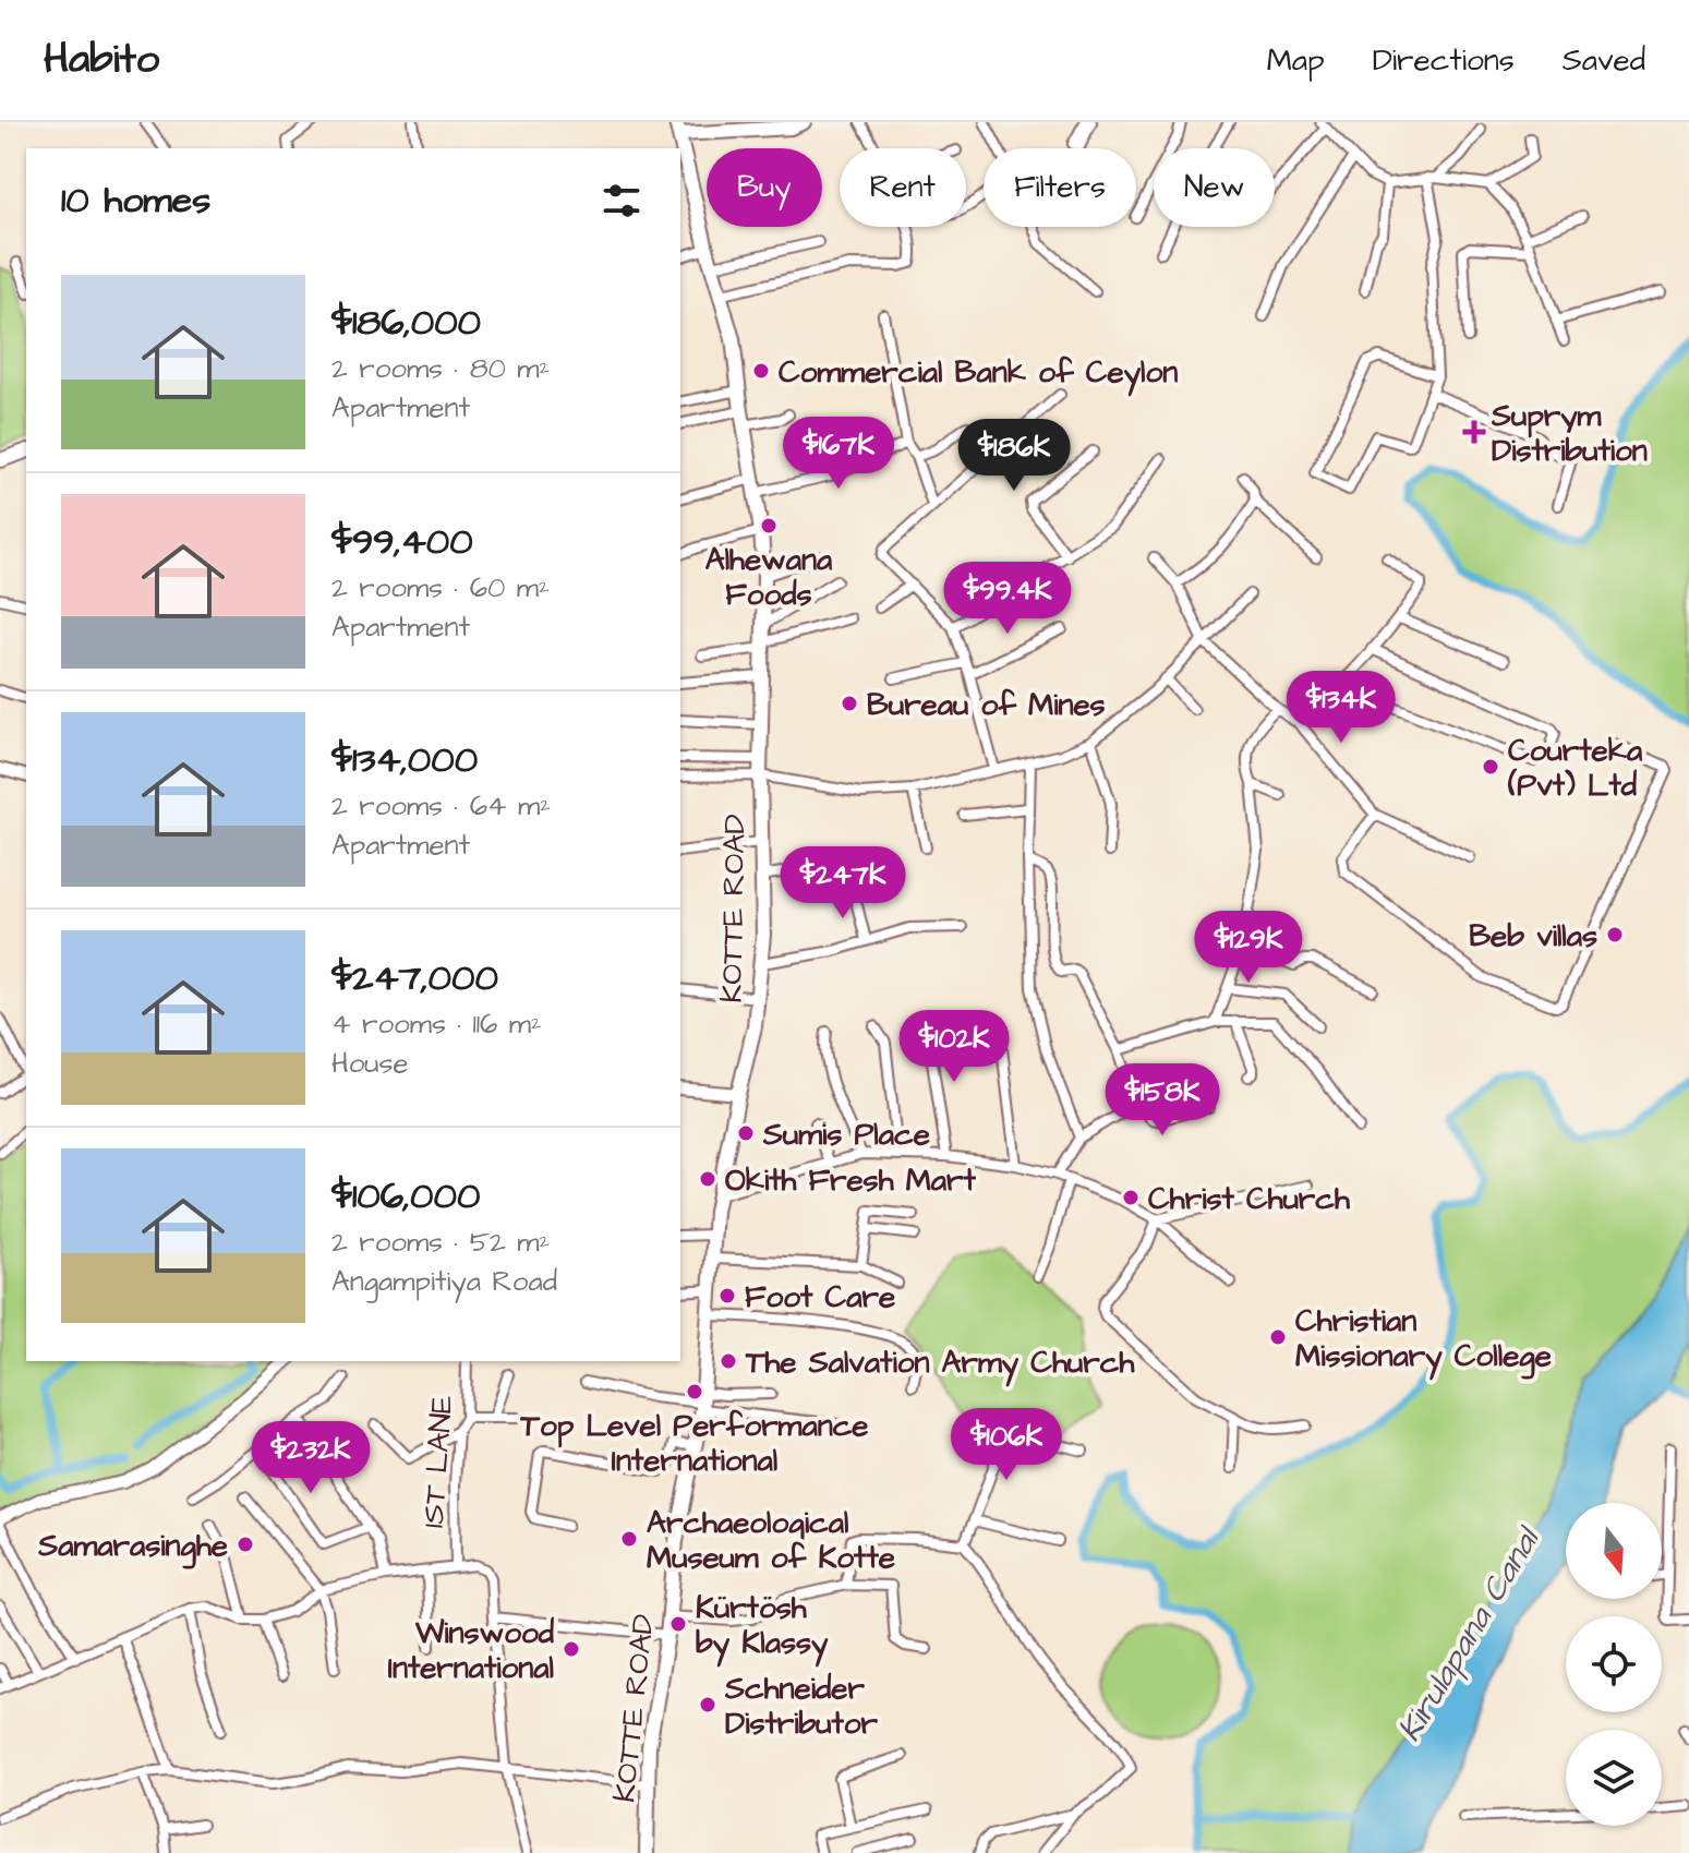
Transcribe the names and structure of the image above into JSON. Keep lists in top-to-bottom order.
{
  "streets": {
    "main road": ["KOTTE ROAD"],
    "street": ["1ST LANE"]
  },
  "water": ["Kirulapana Canal"],
  "places": {
    "other": [
      "Commercial Bank of Ceylon",
      "Alhewana Foods",
      "Bureau of Mines",
      "Courteka (Pvt) Ltd",
      "Beb villas",
      "Sumis Place",
      "Okith Fresh Mart",
      "Christ Church",
      "Foot Care",
      "Christian Missionary College",
      "The Salvation Army Church",
      "Top Level Performance International",
      "Archaeological Museum of Kotte",
      "Samarasinghe",
      "Kürtösh by Klassy",
      "Winswood International",
      "Schneider Distributor"
    ],
    "health": ["Suprym Distribution"]
  },
  "north": "bottom",
  "page": {
    "header": "Habito",
    "nav": ["Map", "Directions", "Saved"],
    "chip": [
      "Buy",
      "Rent",
      "Filters",
      "New"
    ],
    "heading": "10 homes",
    "list": [
      {
        "name": "$186,000",
        "note": "2 rooms · 80 m² · Apartment"
      },
      {
        "name": "$99,400",
        "note": "2 rooms · 60 m² · Apartment"
      },
      {
        "name": "$134,000",
        "note": "2 rooms · 64 m² · Apartment"
      },
      {
        "name": "$247,000",
        "note": "4 rooms · 116 m² · House"
      },
      {
        "name": "$106,000",
        "note": "2 rooms · 52 m² · Angampitiya Road"
      }
    ],
    "price": [
      "$167K",
      "$186K",
      "$99.4K",
      "$134K",
      "$247K",
      "$129K",
      "$102K",
      "$158K",
      "$106K",
      "$232K"
    ]
  }
}
